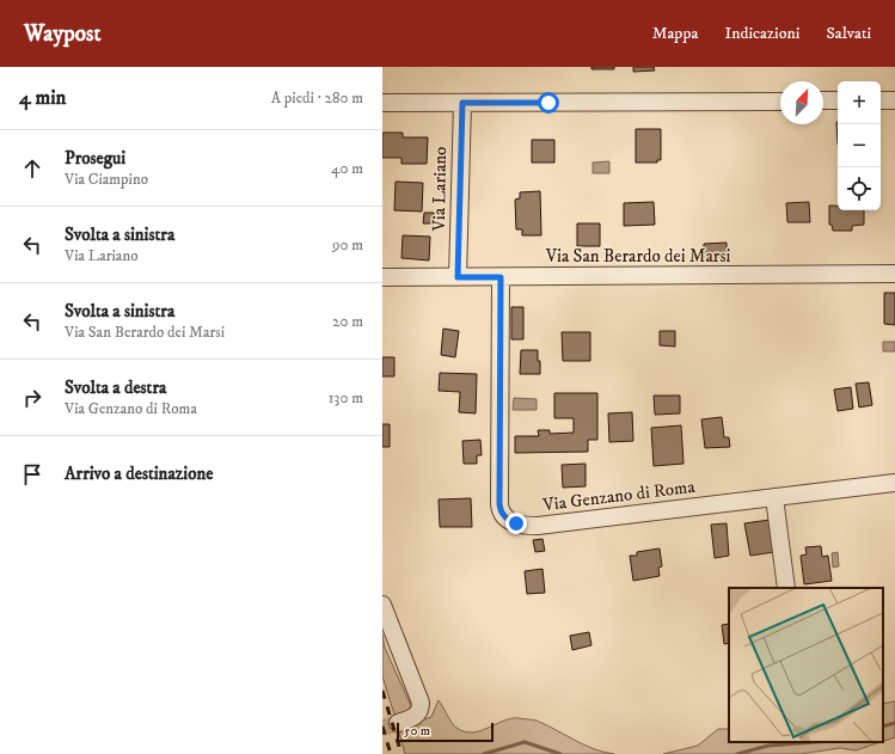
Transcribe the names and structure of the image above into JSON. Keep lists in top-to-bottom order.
{
  "streets": {
    "street": ["Via Lariano", "Via San Berardo dei Marsi", "Via Genzano di Roma"]
  },
  "crossings": [
    ["Via Lariano", "Via San Berardo dei Marsi"],
    ["Via San Berardo dei Marsi", "Via Genzano di Roma"]
  ],
  "scale_bar": "50 m",
  "north": "top right",
  "page": {
    "header": "Waypost",
    "nav": ["Mappa", "Indicazioni", "Salvati"],
    "heading": ["4 min", "A piedi · 280 m"],
    "map_buttons": ["+", "−"],
    "list": [
      ["Prosegui", "Via Ciampino", "40 m"],
      ["Svolta a sinistra", "Via Lariano", "90 m"],
      ["Svolta a sinistra", "Via San Berardo dei Marsi", "20 m"],
      ["Svolta a destra", "Via Genzano di Roma", "130 m"],
      "Arrivo a destinazione"
    ],
    "scale": "50 m"
  }
}
